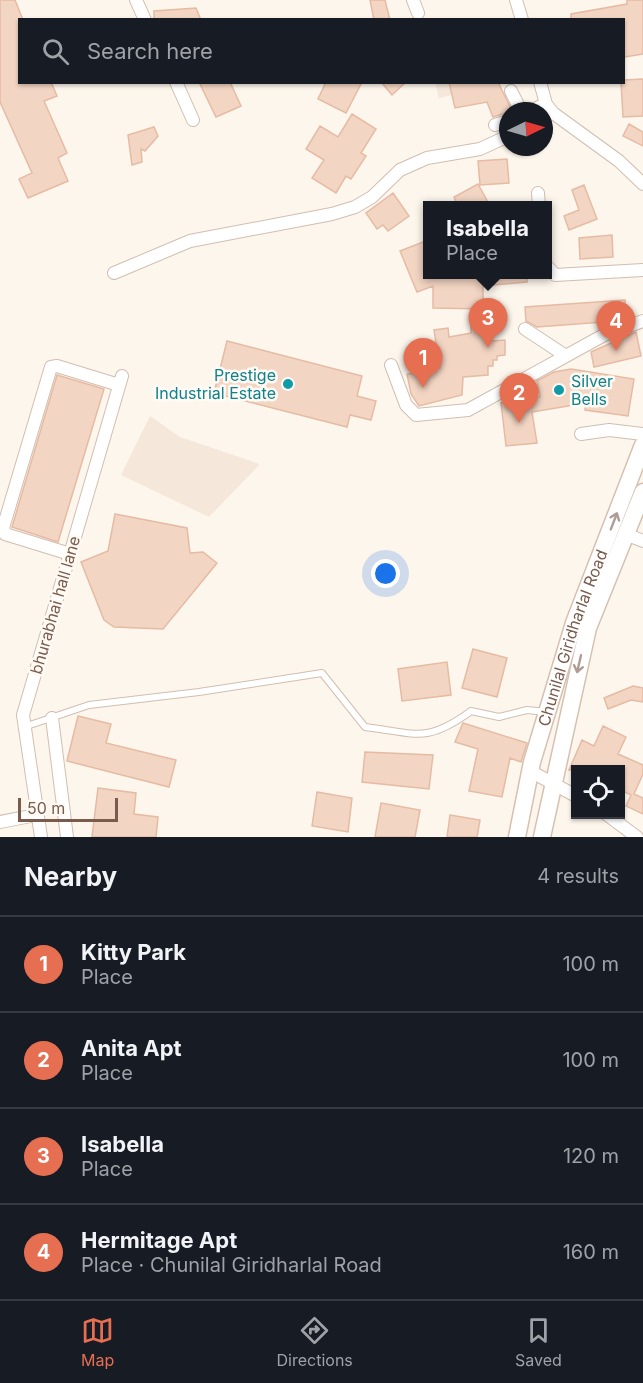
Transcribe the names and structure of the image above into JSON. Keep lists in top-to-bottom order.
{
  "streets": {
    "main road": ["Chunilal Giridharlal Road"],
    "street": ["bhurabhai hall lane"]
  },
  "places": ["Prestige Industrial Estate", "Silver Bells"],
  "scale_bar": "50 m",
  "north": "right",
  "page": {
    "search": "Search here",
    "popup": ["Isabella", "Place"],
    "pins": [
      "3",
      "4",
      "1",
      "2"
    ],
    "scale": "50 m",
    "heading": ["Nearby", "4 results"],
    "list": [
      {
        "mark": "1",
        "name": "Kitty Park",
        "note": "Place",
        "value": "100 m"
      },
      {
        "mark": "2",
        "name": "Anita Apt",
        "note": "Place",
        "value": "100 m"
      },
      {
        "mark": "3",
        "name": "Isabella",
        "note": "Place",
        "value": "120 m"
      },
      {
        "mark": "4",
        "name": "Hermitage Apt",
        "note": "Place · Chunilal Giridharlal Road",
        "value": "160 m"
      }
    ],
    "nav": ["Map", "Directions", "Saved"]
  }
}
